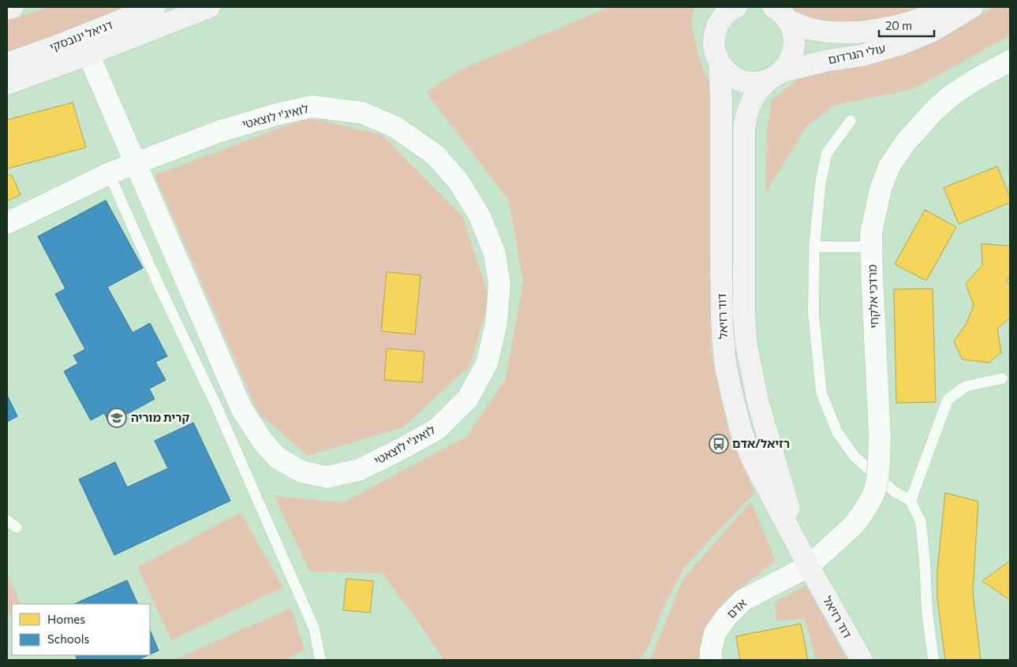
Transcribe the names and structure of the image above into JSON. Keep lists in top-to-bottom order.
{
  "streets": {
    "street": [
      "דניאל ינובסקי",
      "עולי הגרדום",
      "לואיג'י לוצאטי",
      "מרדכי אלקחי",
      "דוד רזיאל",
      "אדם"
    ]
  },
  "crossings": [
    ["עולי הגרדום", "דוד רזיאל"],
    ["מרדכי אלקחי", "דוד רזיאל"],
    ["מרדכי אלקחי", "אדם"],
    ["דוד רזיאל", "אדם"]
  ],
  "places": {
    "school or university": ["קרית מוריה"],
    "bus stop": ["רזיאל/אדם"]
  },
  "legend": ["Homes", "Schools"],
  "scale_bar": "20 m"
}
